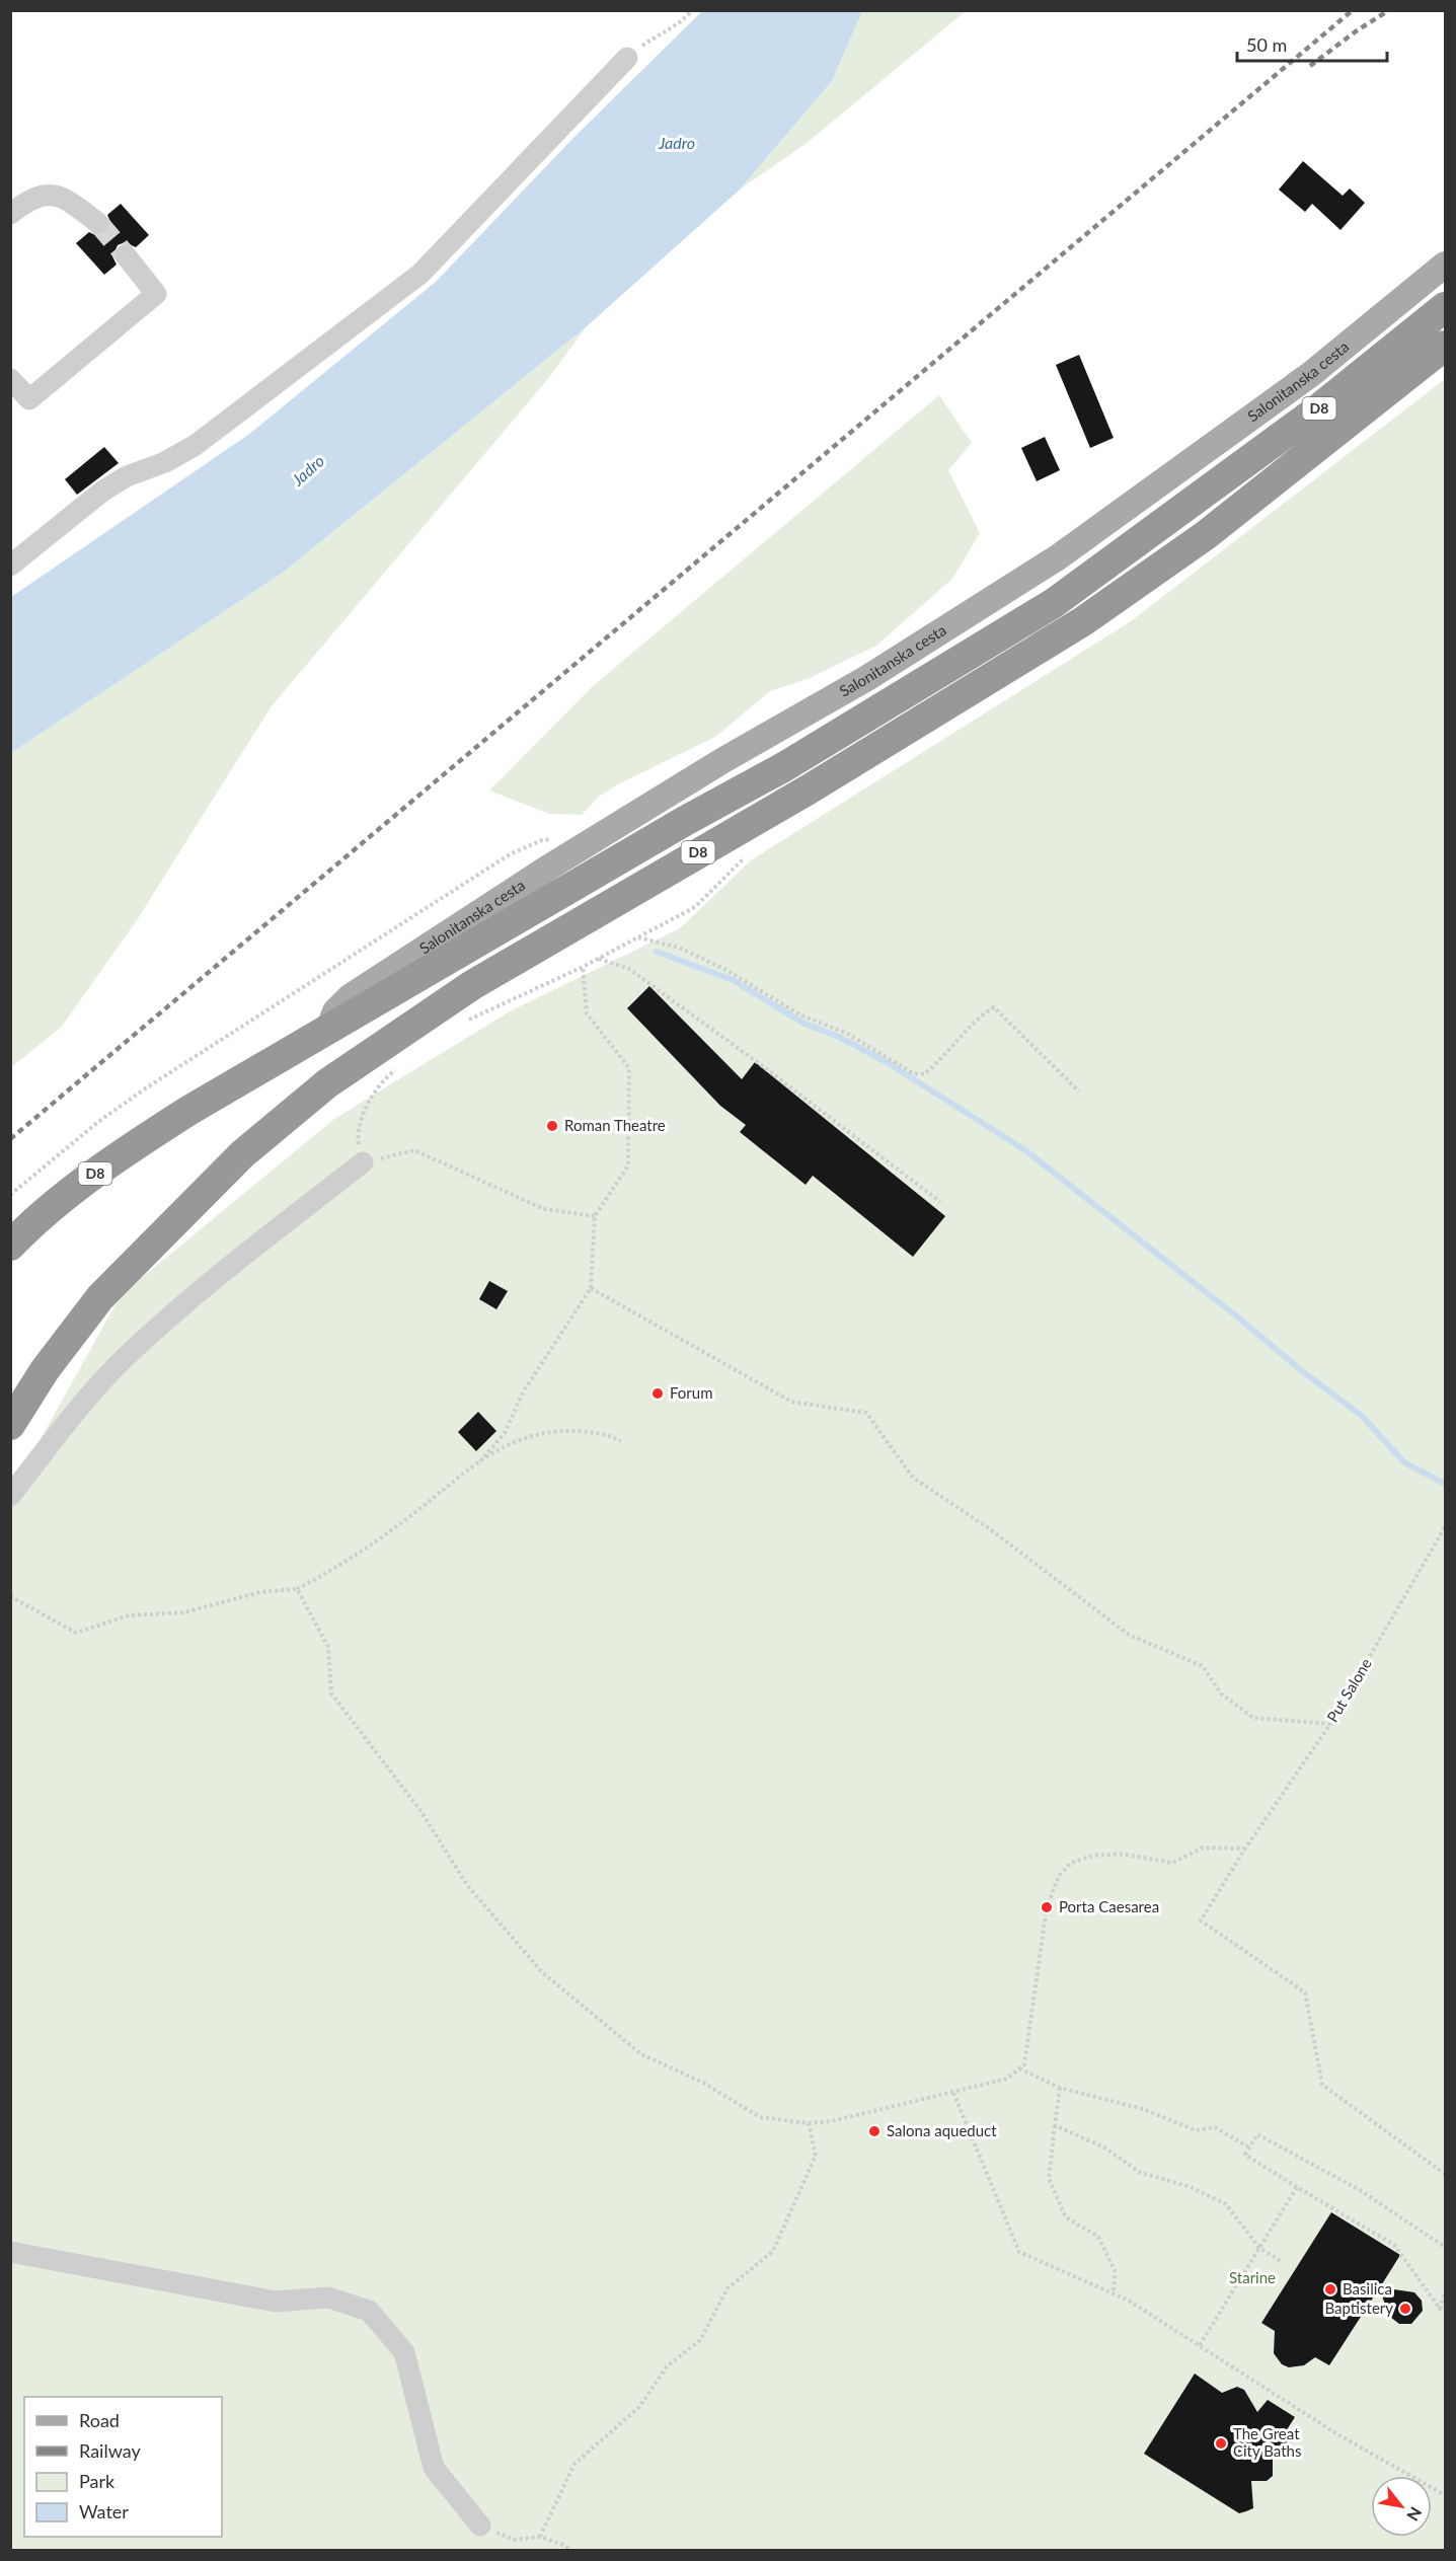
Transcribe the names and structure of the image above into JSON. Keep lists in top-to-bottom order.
{
  "streets": {
    "highway": ["D8"],
    "main road": ["Salonitanska cesta"],
    "path": ["Put Salone"]
  },
  "crossings": [
    ["Salonitanska cesta", "D8"]
  ],
  "water": ["Jadro"],
  "parks": ["Starine"],
  "places": [
    "Roman Theatre",
    "Forum",
    "Porta Caesarea",
    "Salona aqueduct",
    "Basilica",
    "Baptistery",
    "The Great City Baths"
  ],
  "legend": [
    "Road",
    "Railway",
    "Park",
    "Water"
  ],
  "scale_bar": "50 m",
  "north": "bottom right"
}
